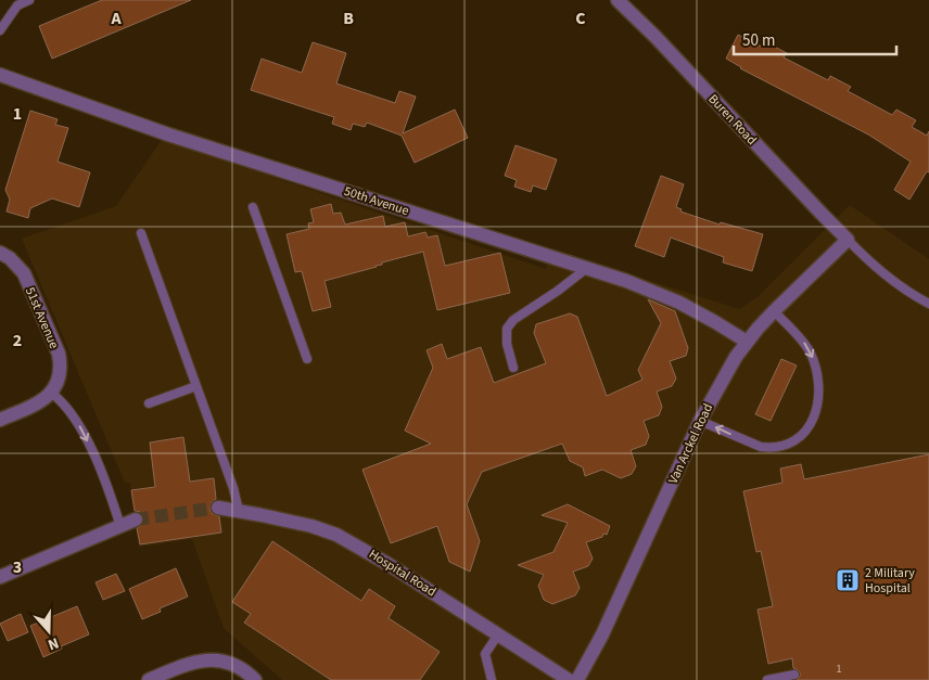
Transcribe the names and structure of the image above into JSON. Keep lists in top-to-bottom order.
{
  "streets": {
    "street": [
      "Buren Road",
      "50th Avenue",
      "51st Avenue",
      "Van Arckel Road",
      "Hospital Road"
    ]
  },
  "crossings": [
    ["Buren Road", "Van Arckel Road"],
    ["50th Avenue", "Van Arckel Road"]
  ],
  "places": {
    "building": ["2 Military Hospital"]
  },
  "house_numbers": ["1"],
  "scale_bar": "50 m",
  "north": "bottom",
  "grid": {
    "columns": ["A", "B", "C"],
    "rows": ["1", "2", "3"]
  }
}
